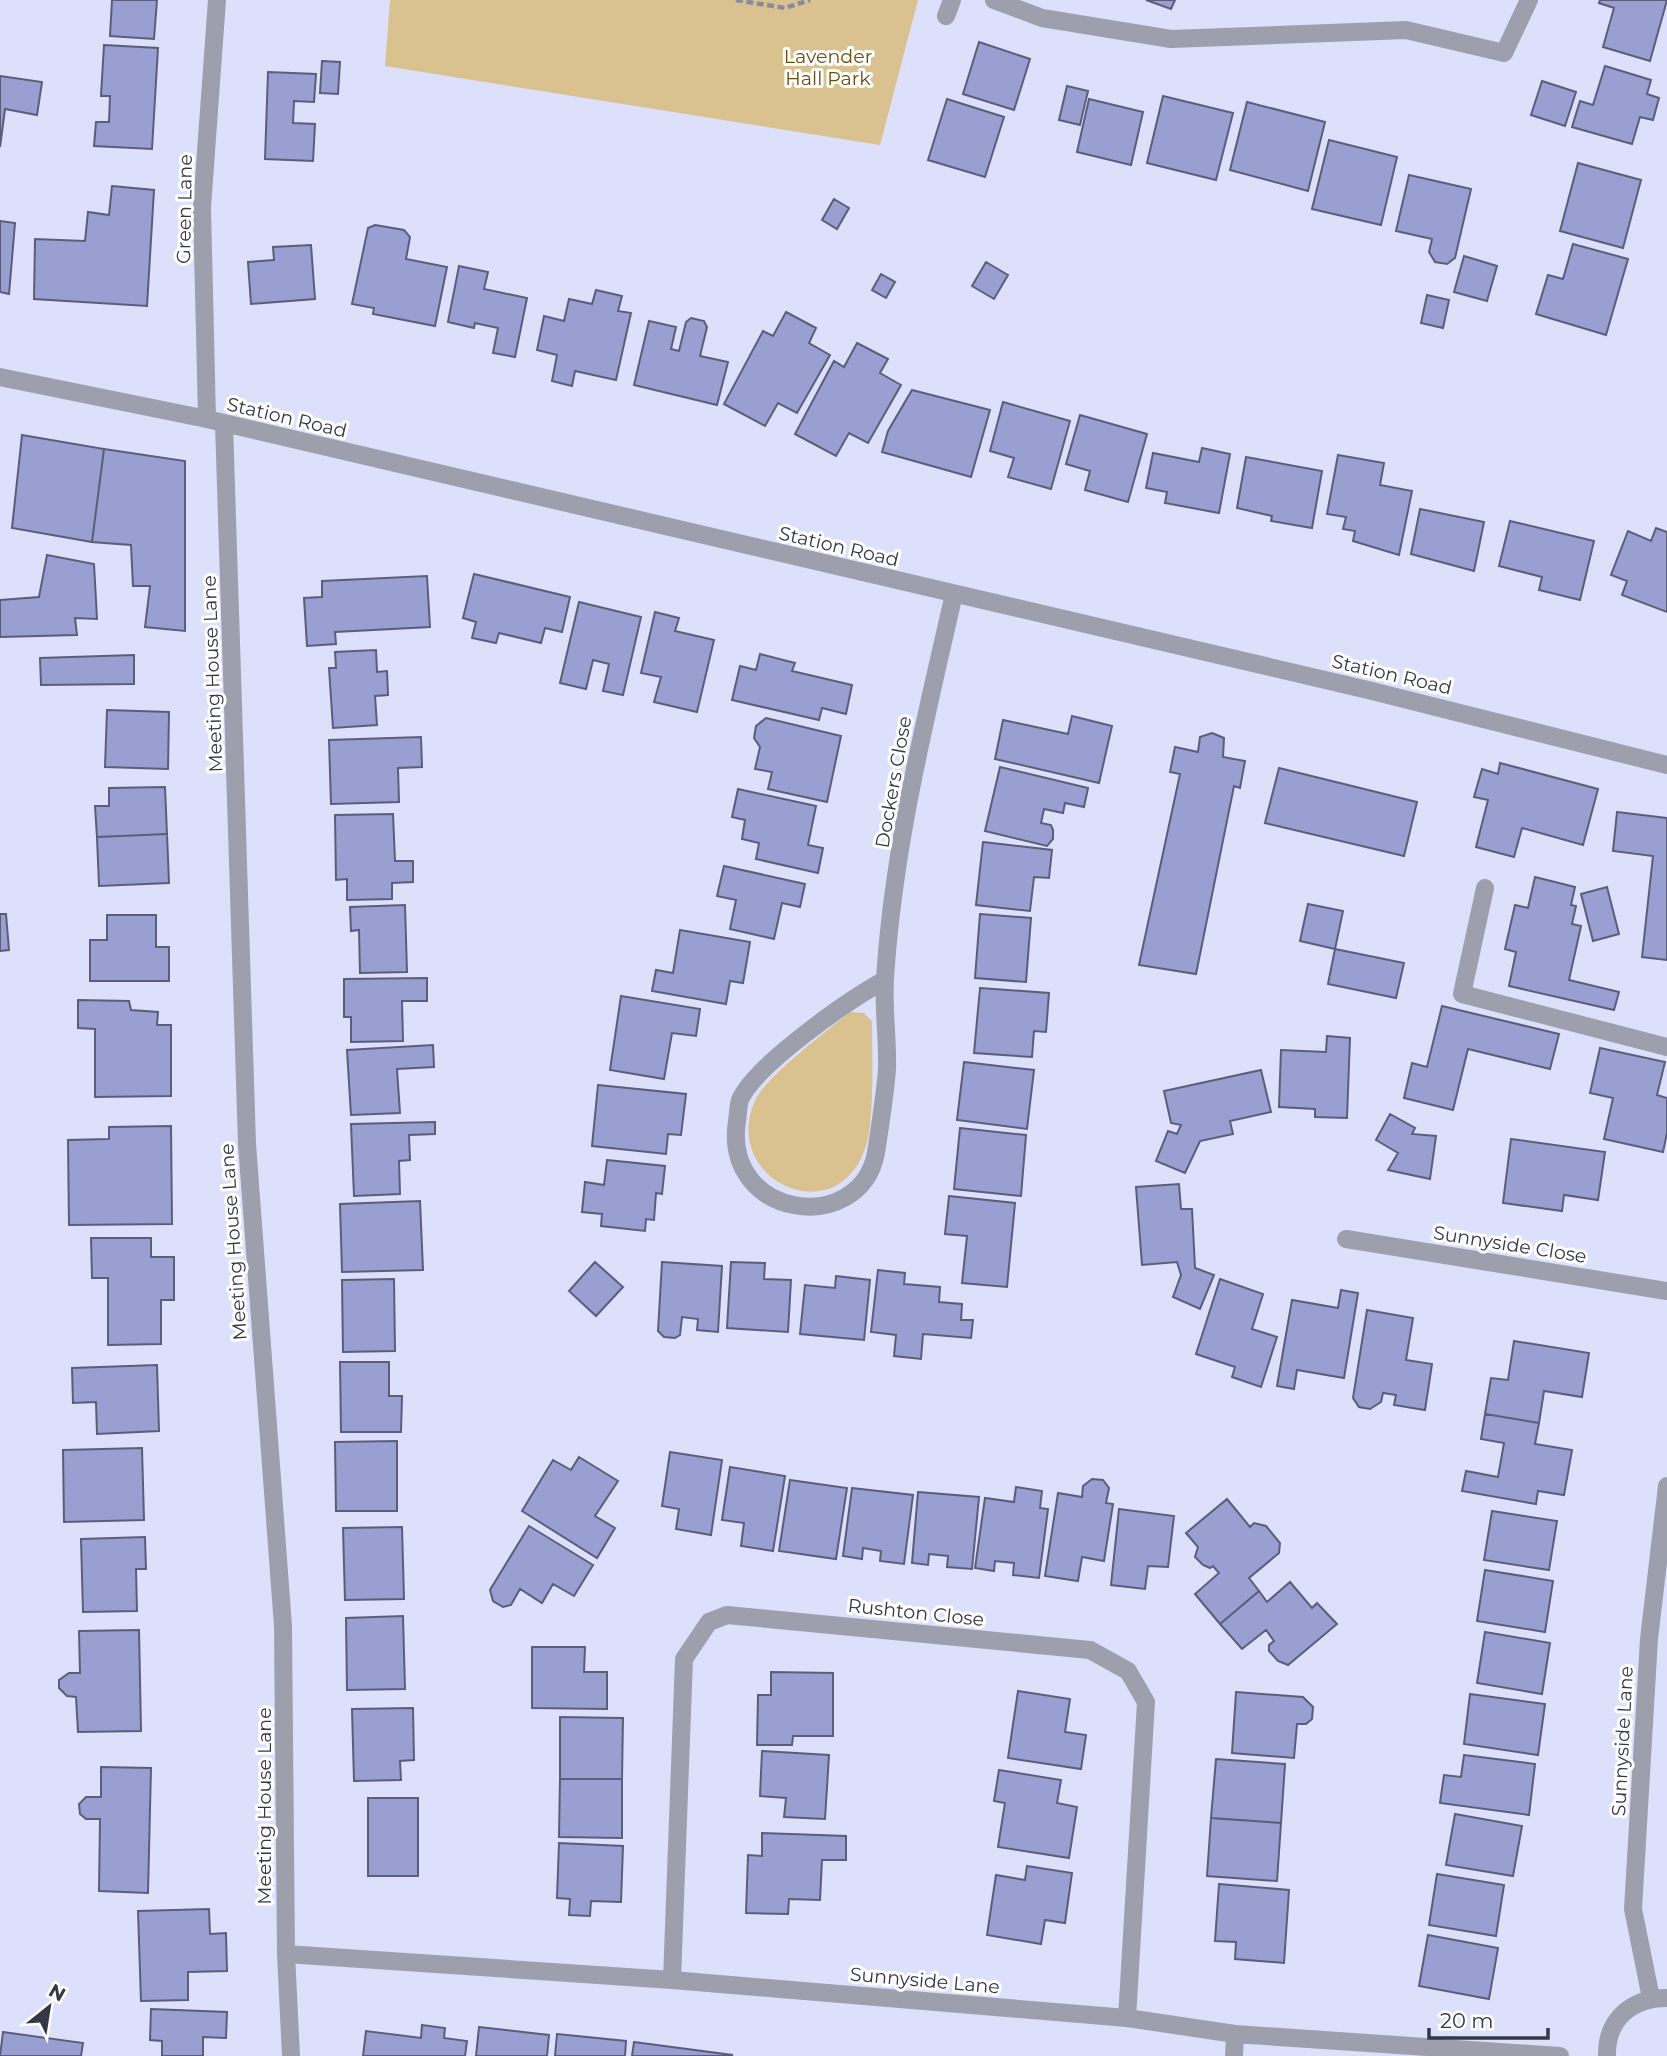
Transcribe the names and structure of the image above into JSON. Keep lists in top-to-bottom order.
{
  "streets": {
    "street": [
      "Green Lane",
      "Station Road",
      "Meeting House Lane",
      "Dockers Close",
      "Sunnyside Close",
      "Rushton Close",
      "Sunnyside Lane"
    ]
  },
  "crossings": [
    ["Green Lane", "Station Road"],
    ["Station Road", "Meeting House Lane"],
    ["Station Road", "Dockers Close"],
    ["Meeting House Lane", "Sunnyside Lane"],
    ["Rushton Close", "Sunnyside Lane"]
  ],
  "parks": ["Lavender Hall Park"],
  "scale_bar": "20 m",
  "north": "top right"
}
